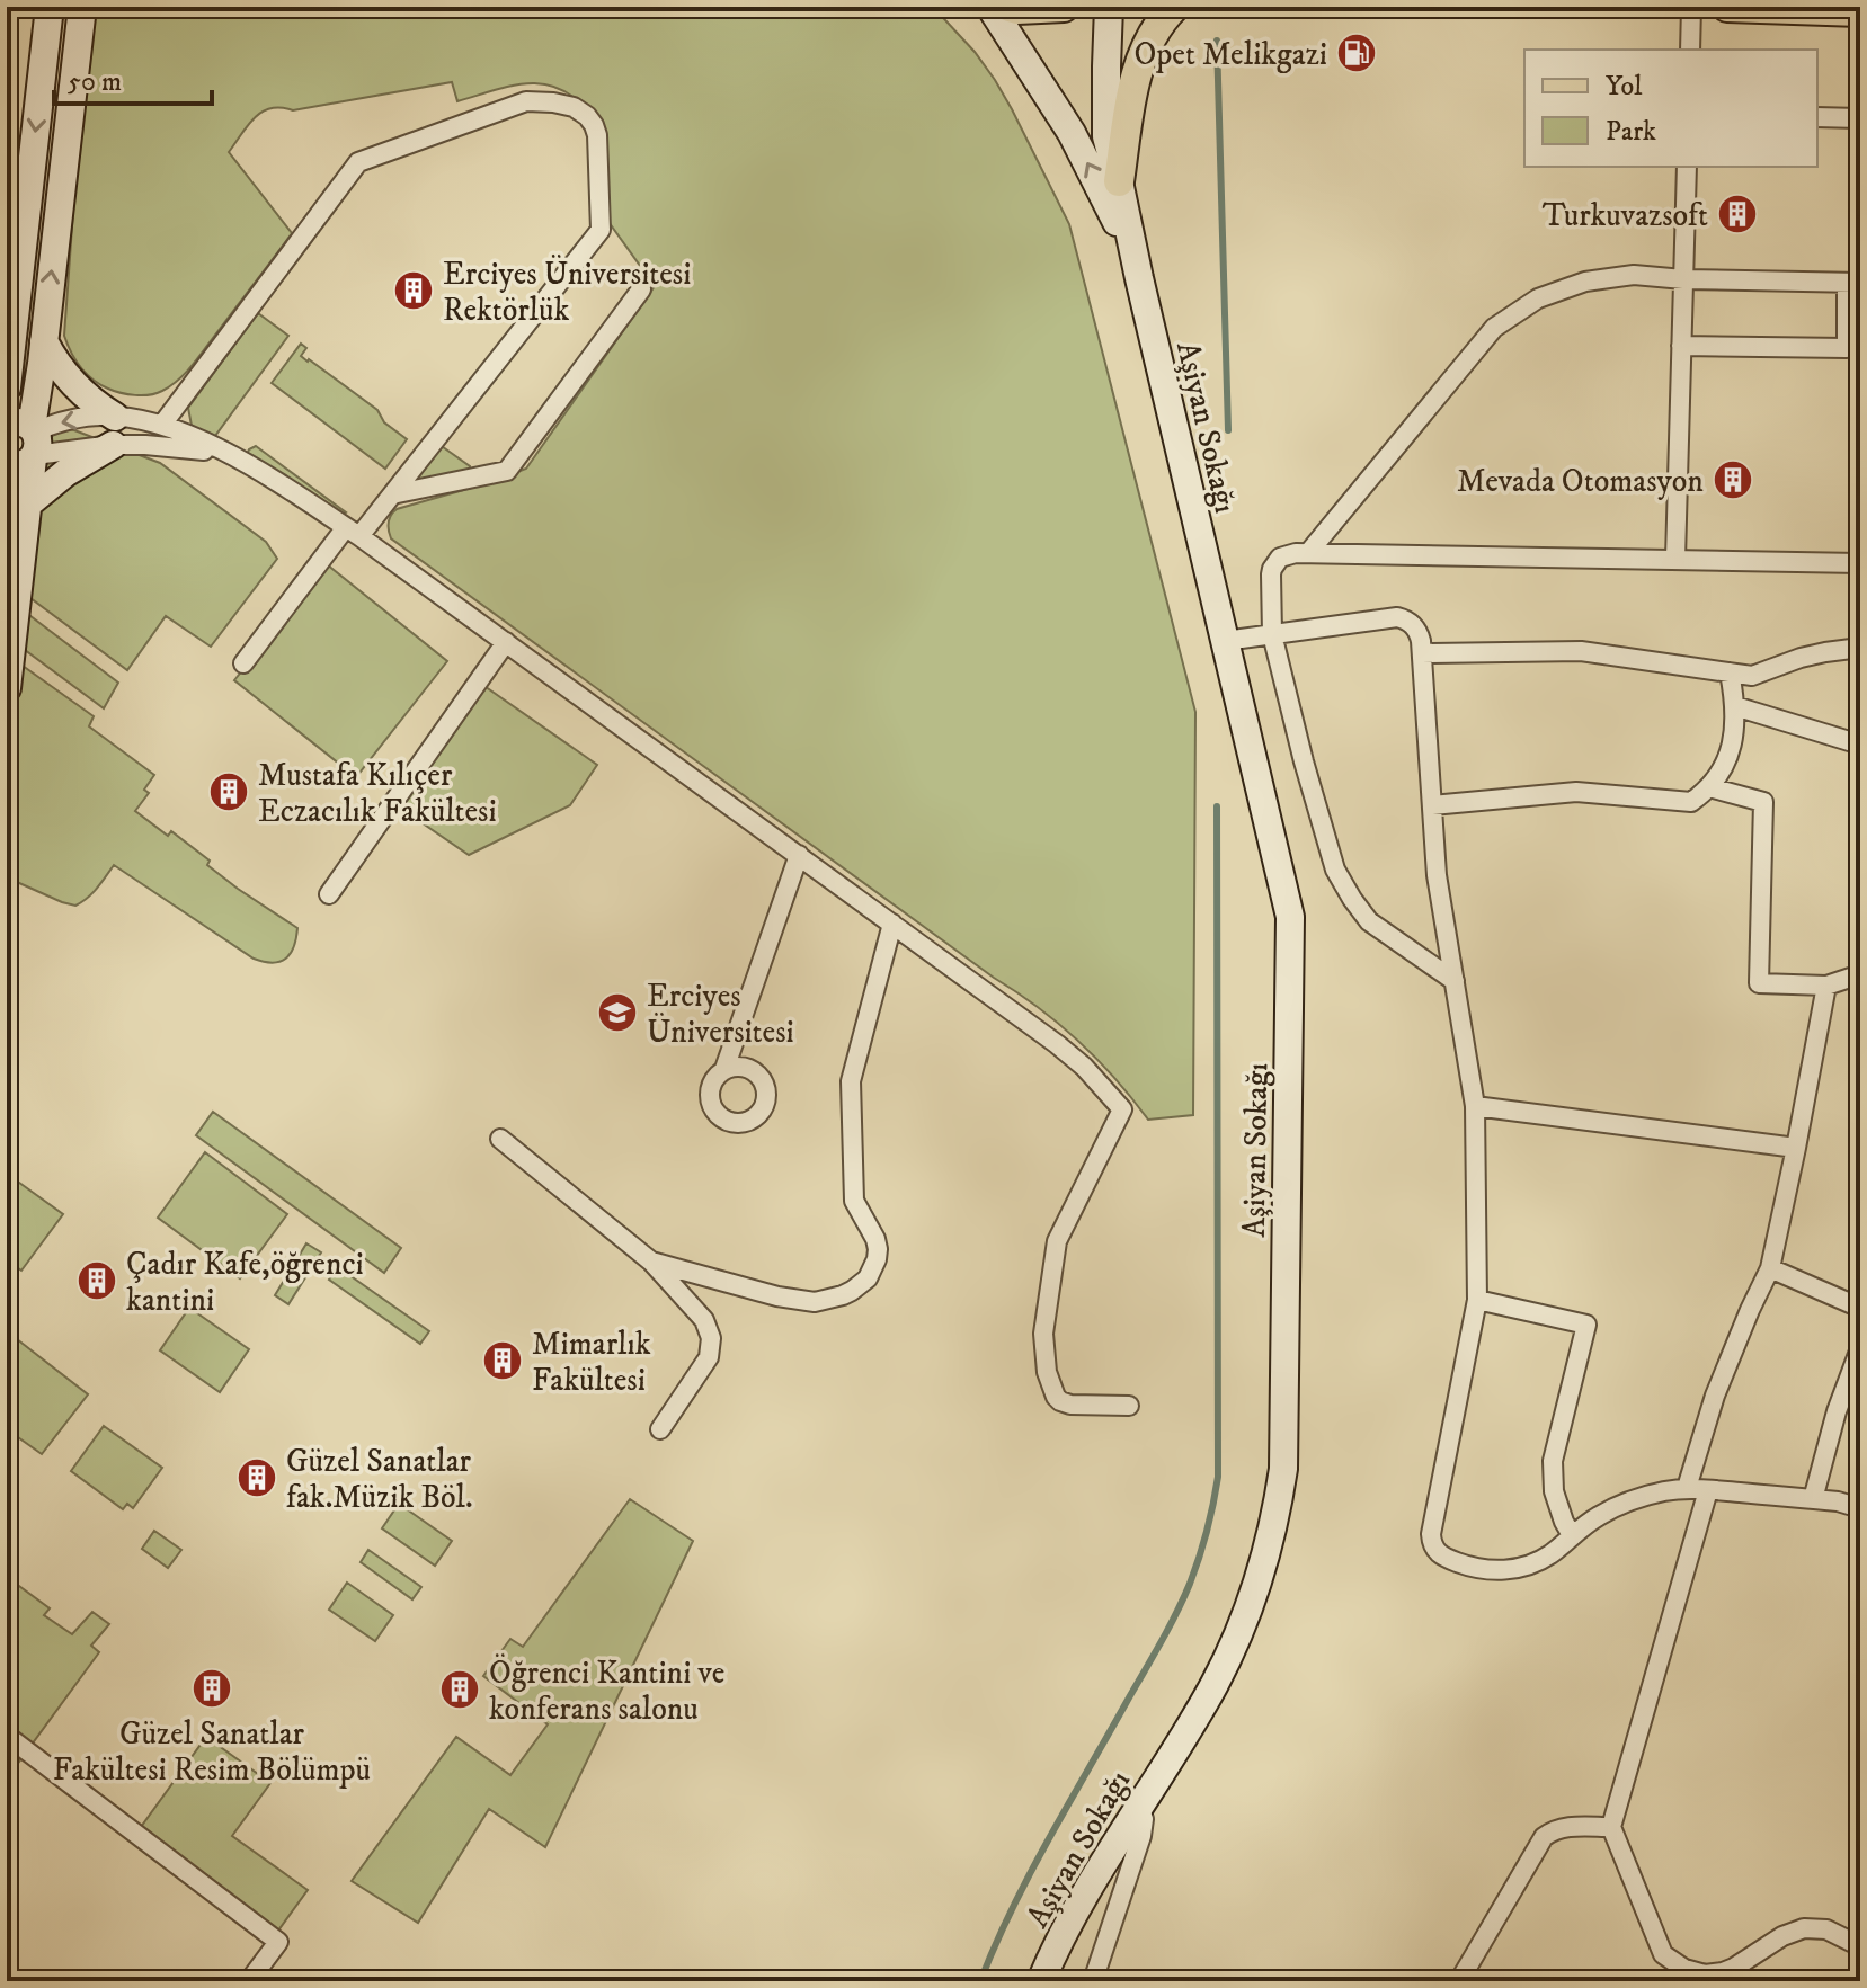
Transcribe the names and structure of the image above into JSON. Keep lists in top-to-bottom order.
{
  "streets": {
    "street": ["Aşiyan Sokağı"]
  },
  "places": {
    "fuel station": ["Opet Melikgazi"],
    "building": [
      "Turkuvazsoft",
      "Erciyes Üniversitesi Rektörlük",
      "Mevada Otomasyon",
      "Mustafa Kılıçer Eczacılık Fakültesi",
      "Çadır Kafe,öğrenci kantini",
      "Mimarlık Fakültesi",
      "Güzel Sanatlar fak.Müzik Böl.",
      "Güzel Sanatlar Fakültesi Resim Bölümpü",
      "Öğrenci Kantini ve konferans salonu"
    ],
    "school or university": ["Erciyes Üniversitesi"]
  },
  "legend": ["Yol", "Park"],
  "scale_bar": "50 m"
}
